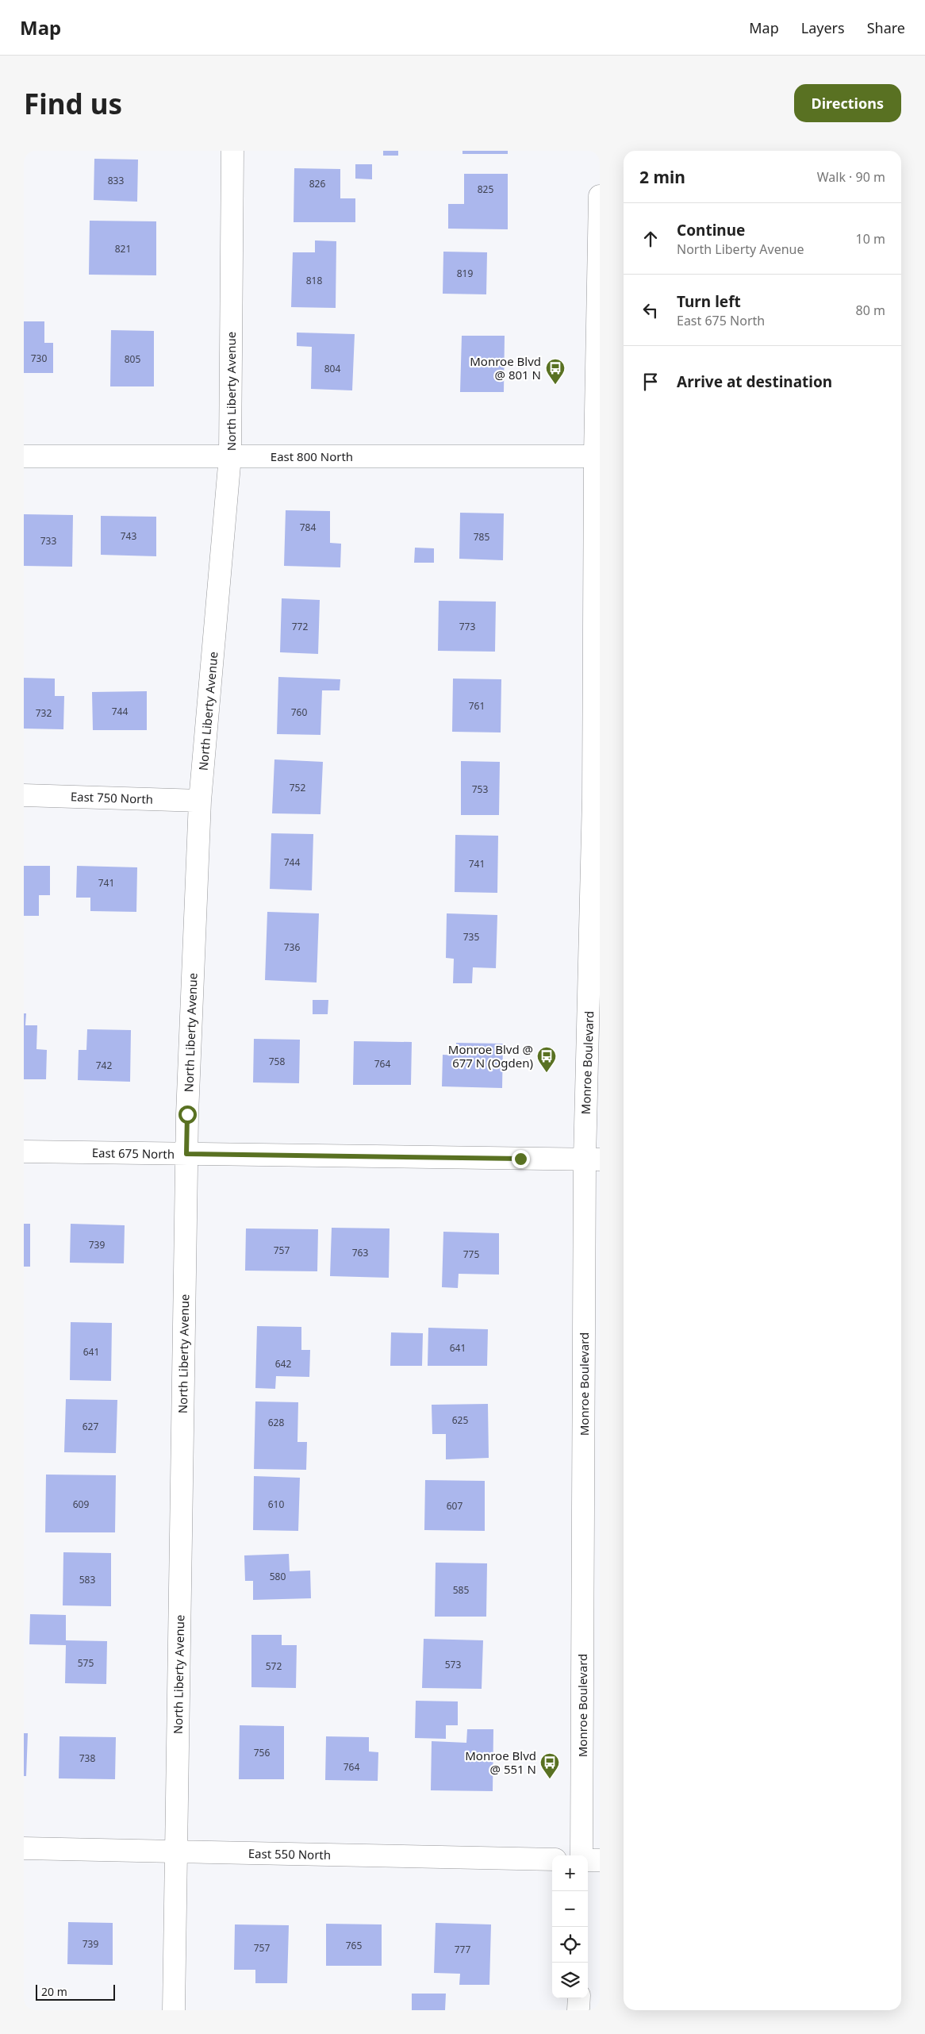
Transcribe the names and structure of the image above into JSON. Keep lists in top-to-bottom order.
{
  "streets": {
    "street": [
      "North Liberty Avenue",
      "East 800 North",
      "East 750 North",
      "Monroe Boulevard",
      "East 675 North",
      "East 550 North"
    ]
  },
  "crossings": [
    ["North Liberty Avenue", "East 800 North"],
    ["North Liberty Avenue", "East 750 North"],
    ["North Liberty Avenue", "East 675 North"],
    ["North Liberty Avenue", "East 550 North"],
    ["East 800 North", "Monroe Boulevard"],
    ["Monroe Boulevard", "East 675 North"]
  ],
  "places": {
    "bus stop": ["Monroe Blvd @ 801 N", "Monroe Blvd @ 677 N (Ogden)", "Monroe Blvd @ 551 N"]
  },
  "house_numbers": [
    "833",
    "826",
    "825",
    "821",
    "819",
    "818",
    "730",
    "805",
    "804",
    "784",
    "743",
    "785",
    "733",
    "772",
    "773",
    "761",
    "744",
    "760",
    "732",
    "752",
    "753",
    "744",
    "741",
    "741",
    "735",
    "736",
    "758",
    "764",
    "742",
    "739",
    "757",
    "763",
    "775",
    "641",
    "641",
    "642",
    "625",
    "628",
    "627",
    "609",
    "610",
    "607",
    "580",
    "583",
    "585",
    "575",
    "573",
    "572",
    "756",
    "738",
    "764",
    "739",
    "765",
    "757",
    "777"
  ],
  "scale_bar": "20 m",
  "page": {
    "header": "Map",
    "nav": ["Map", "Layers", "Share"],
    "buttons": "Directions",
    "title": "Find us",
    "heading": ["2 min", "Walk · 90 m"],
    "list": [
      ["Continue", "North Liberty Avenue", "10 m"],
      ["Turn left", "East 675 North", "80 m"],
      "Arrive at destination"
    ],
    "map_buttons": ["+", "−"],
    "scale": "20 m"
  }
}
